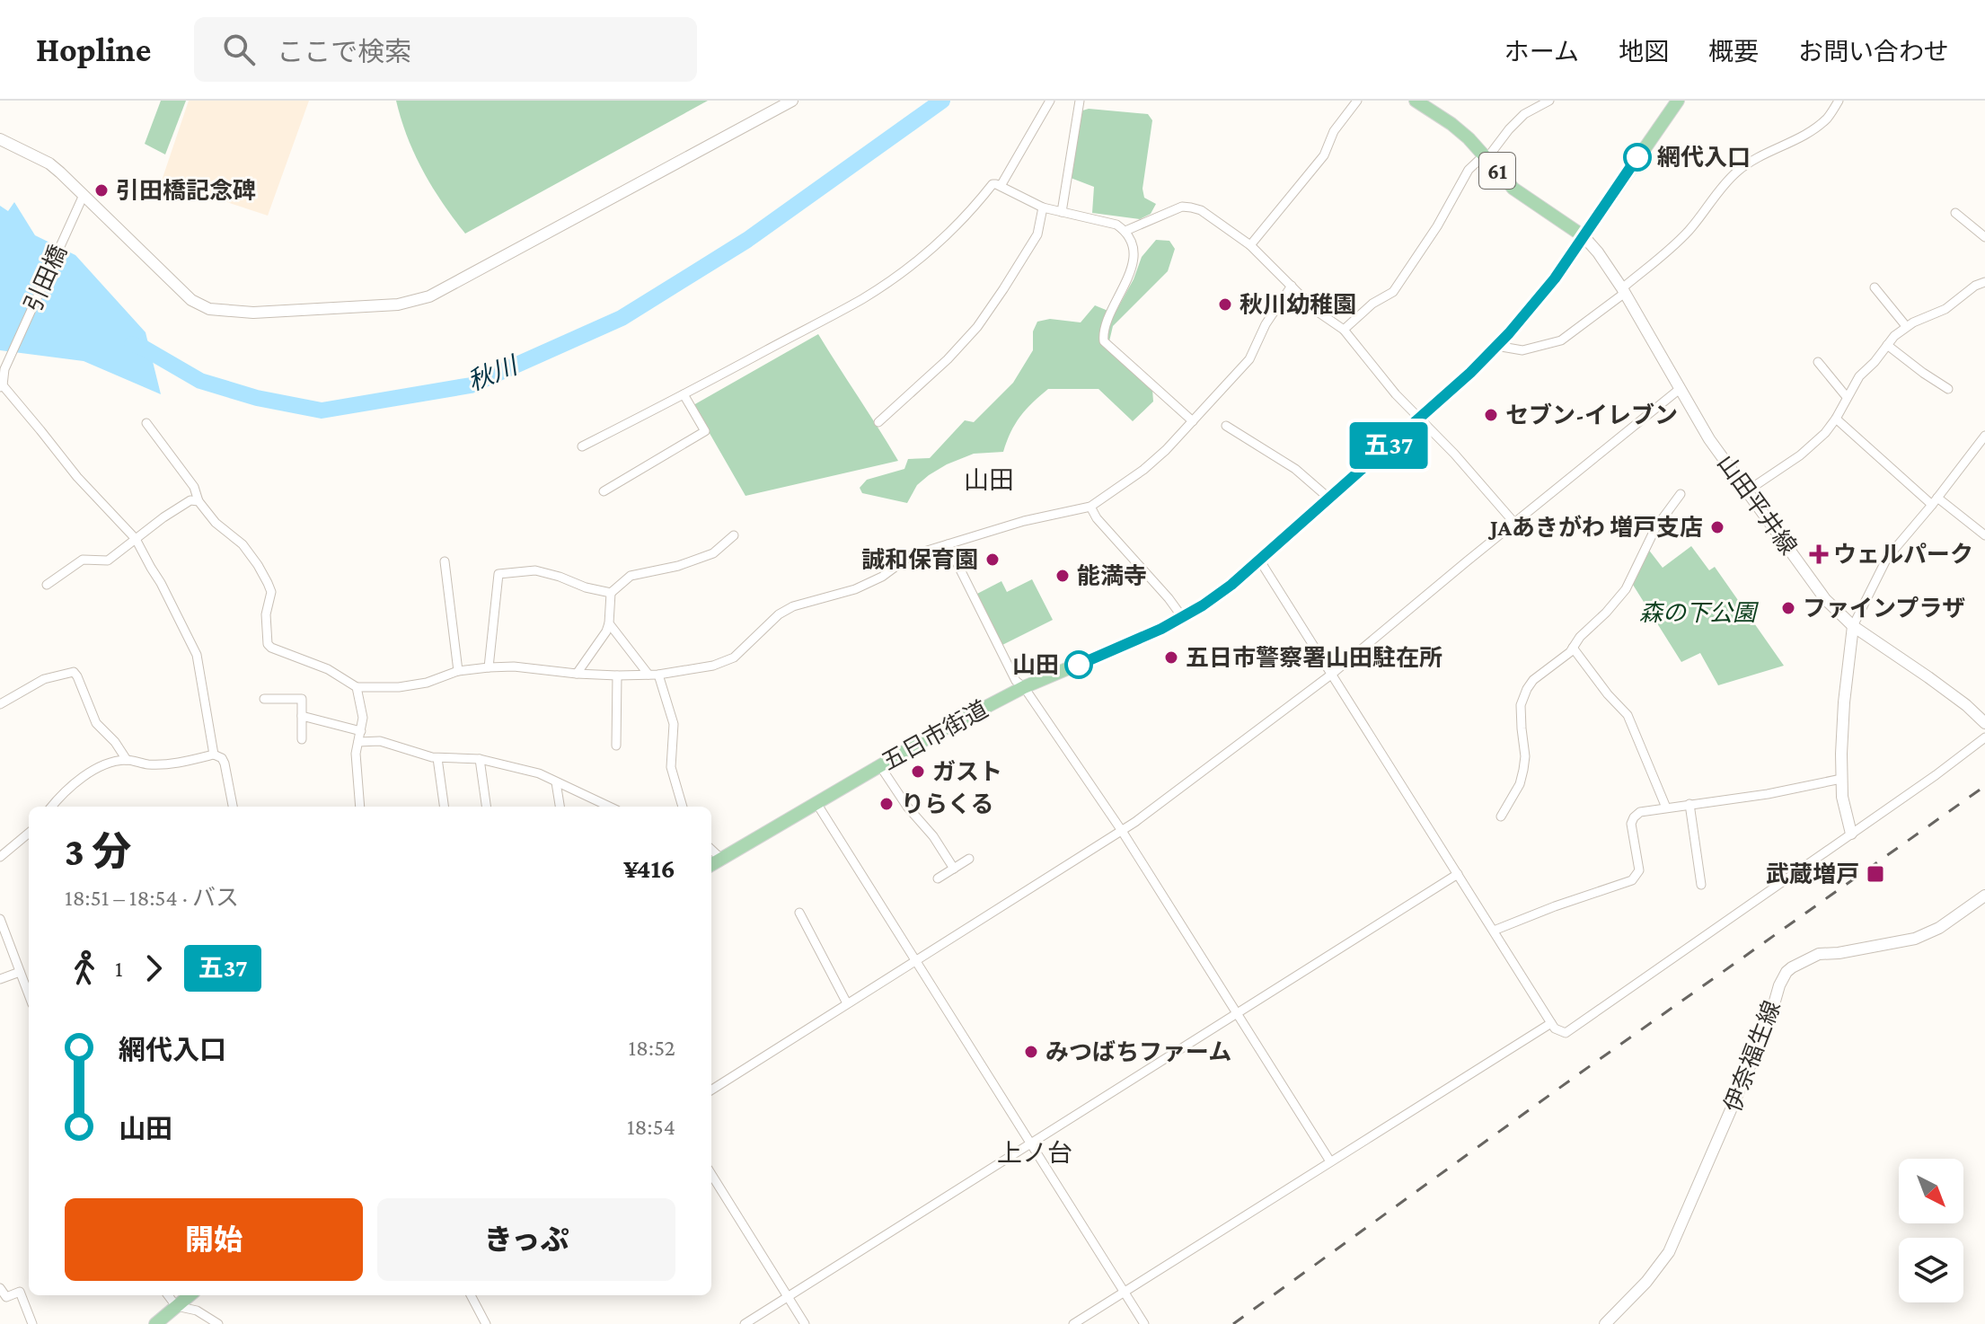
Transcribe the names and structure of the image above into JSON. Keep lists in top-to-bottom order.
{
  "streets": {
    "main road": [
      "61",
      "山田平井線",
      "五日市街道",
      "伊奈福生線"
    ],
    "street": ["引田橋"]
  },
  "crossings": [
    ["61", "山田平井線"],
    ["61", "五日市街道"],
    ["山田平井線", "五日市街道"]
  ],
  "districts": ["山田", "上ノ台"],
  "water": ["秋川"],
  "parks": ["森の下公園"],
  "places": {
    "other": [
      "網代入口",
      "引田橋記念碑",
      "秋川幼稚園",
      "セブン-イレブン",
      "JAあきがわ 増戸支店",
      "誠和保育園",
      "能満寺",
      "ファインプラザ",
      "五日市警察署山田駐在所",
      "山田",
      "ガスト",
      "りらくる",
      "みつばちファーム"
    ],
    "health": ["ウェルパーク"],
    "transit": ["武蔵増戸"]
  },
  "lines": ["bus line 五37"],
  "north": "bottom right",
  "page": {
    "header": "Hopline",
    "search": "ここで検索",
    "nav": [
      "ホーム",
      "地図",
      "概要",
      "お問い合わせ"
    ],
    "on_map": "五37",
    "heading": ["3 分", "18:51 – 18:54 · バス", "¥416"],
    "legs": ["1", "五37"],
    "list": [
      {
        "name": "網代入口",
        "value": "18:52"
      },
      {
        "name": "山田",
        "value": "18:54"
      }
    ],
    "buttons": ["開始", "きっぷ"]
  }
}
